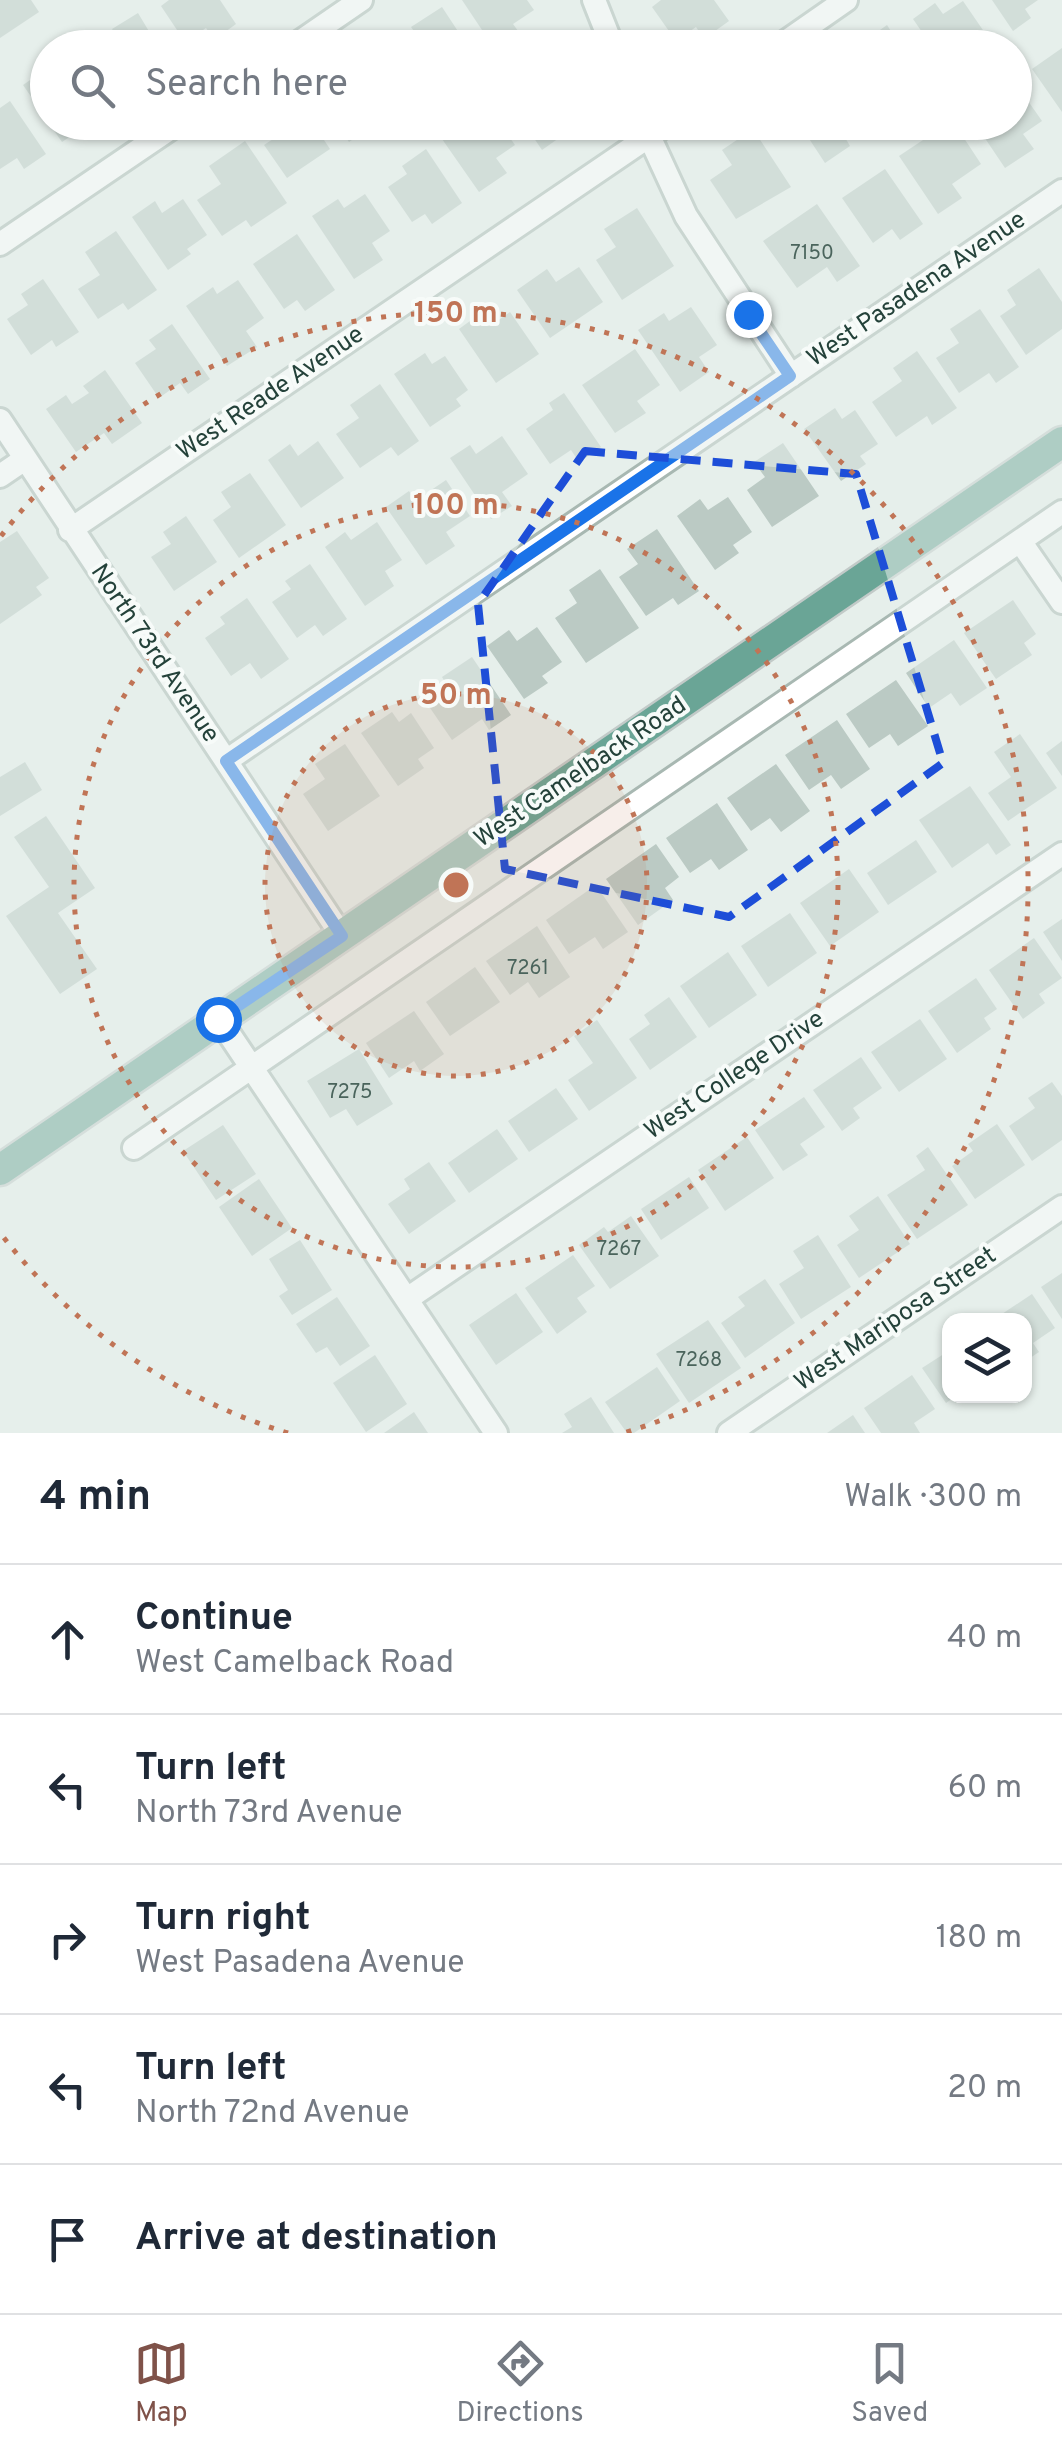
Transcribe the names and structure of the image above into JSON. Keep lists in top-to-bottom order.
{
  "streets": {
    "main road": ["West Camelback Road"],
    "street": [
      "West Pasadena Avenue",
      "West Reade Avenue",
      "North 73rd Avenue",
      "West College Drive",
      "West Mariposa Street"
    ]
  },
  "crossings": [
    ["West Pasadena Avenue", "North 73rd Avenue"],
    ["West Reade Avenue", "North 73rd Avenue"],
    ["North 73rd Avenue", "West Camelback Road"]
  ],
  "house_numbers": [
    "7150",
    "7261",
    "7275",
    "7267",
    "7268"
  ],
  "page": {
    "search": "Search here",
    "heading": ["4 min", "Walk · 300 m"],
    "list": [
      ["Continue", "West Camelback Road", "40 m"],
      ["Turn left", "North 73rd Avenue", "60 m"],
      ["Turn right", "West Pasadena Avenue", "180 m"],
      ["Turn left", "North 72nd Avenue", "20 m"],
      "Arrive at destination"
    ],
    "nav": ["Map", "Directions", "Saved"]
  },
  "rings": ["150 m", "100 m", "50 m"]
}
